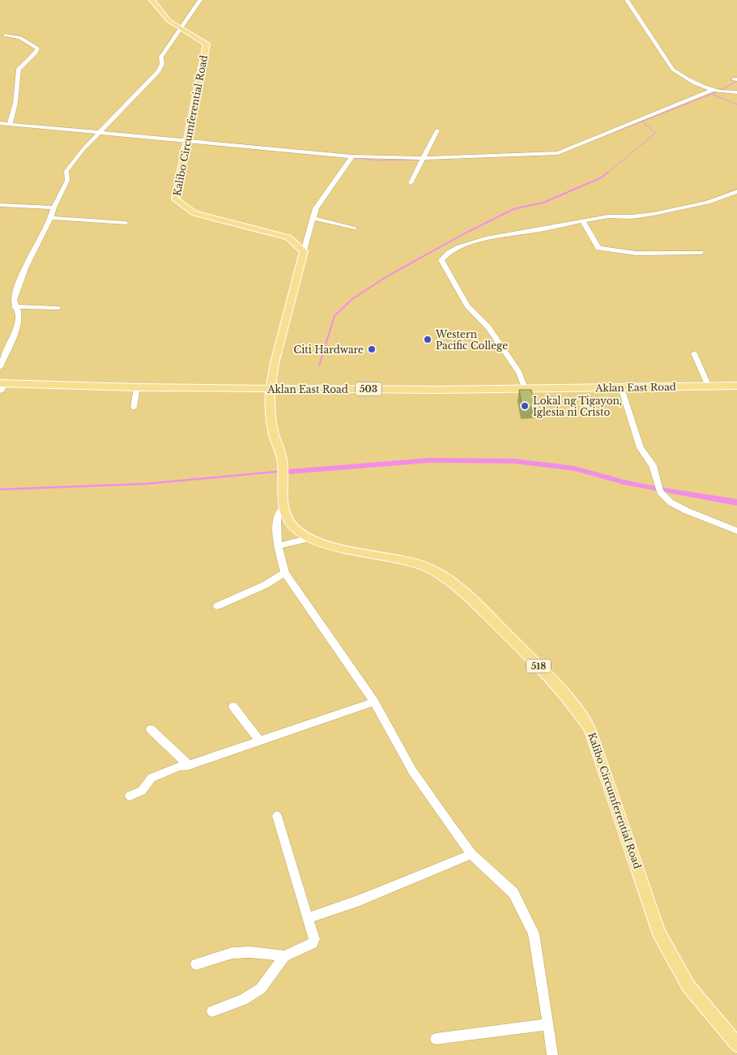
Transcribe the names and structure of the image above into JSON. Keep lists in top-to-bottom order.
{
  "streets": {
    "main road": [
      "Kalibo Circumferential Road",
      "Aklan East Road",
      "503",
      "518"
    ]
  },
  "crossings": [
    ["Kalibo Circumferential Road", "Aklan East Road"]
  ],
  "places": ["Western Pacific College", "Citi Hardware", "Lokal ng Tigayon, Iglesia ni Cristo"]
}
